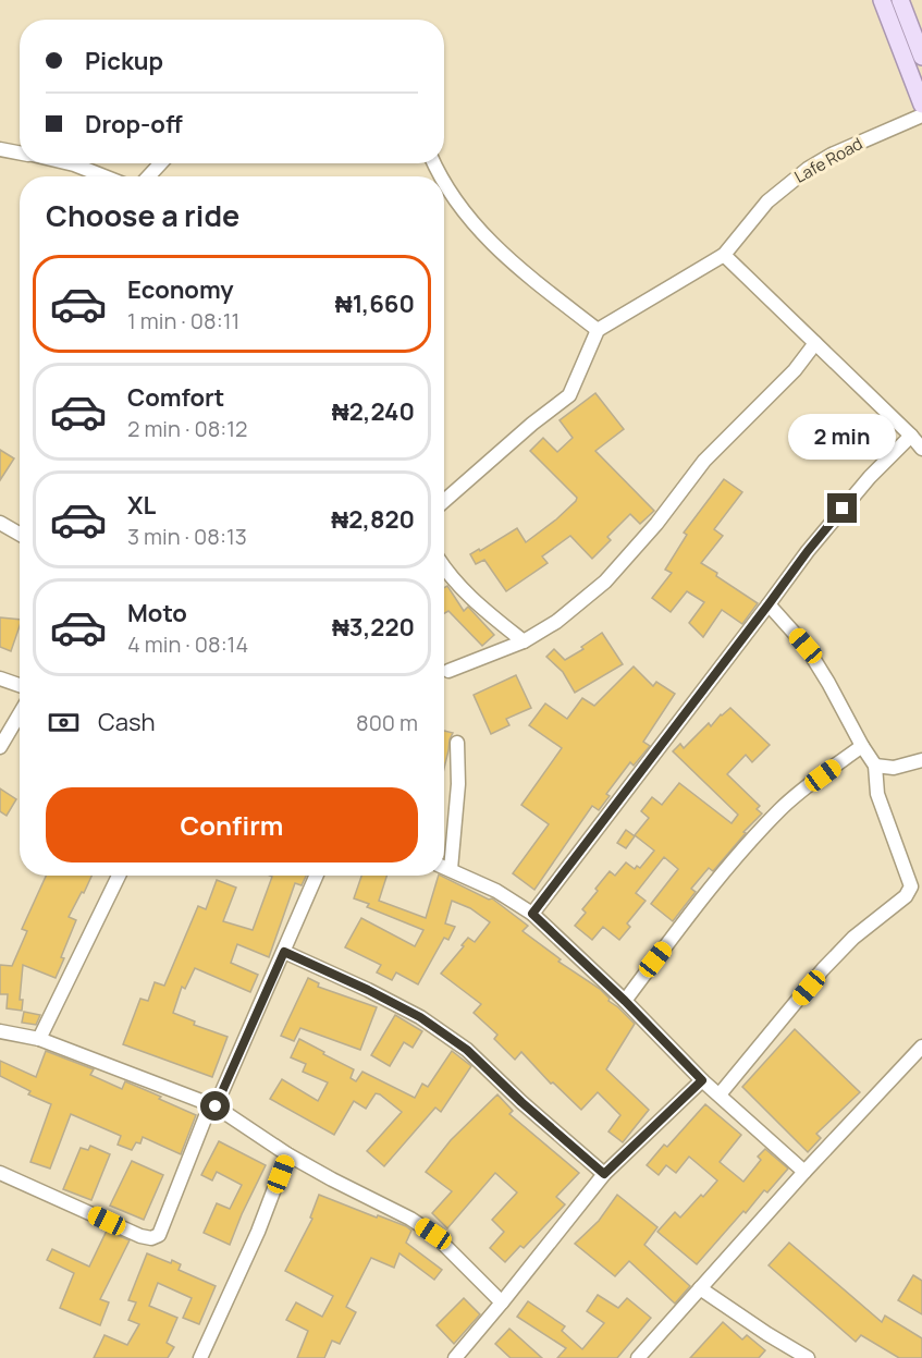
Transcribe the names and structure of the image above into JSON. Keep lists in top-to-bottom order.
{
  "streets": {
    "street": ["Lafe Road"]
  },
  "page": {
    "banner": ["Pickup", "Drop-off"],
    "heading": "Choose a ride",
    "list": [
      {
        "name": "Economy",
        "note": "1 min · 08:11",
        "value": "₦1,660"
      },
      {
        "name": "Comfort",
        "note": "2 min · 08:12",
        "value": "₦2,240"
      },
      {
        "name": "XL",
        "note": "3 min · 08:13",
        "value": "₦2,820"
      },
      {
        "name": "Moto",
        "note": "4 min · 08:14",
        "value": "₦3,220"
      }
    ],
    "bubble": "2 min",
    "pay": ["Cash", "800 m"],
    "buttons": "Confirm"
  }
}
